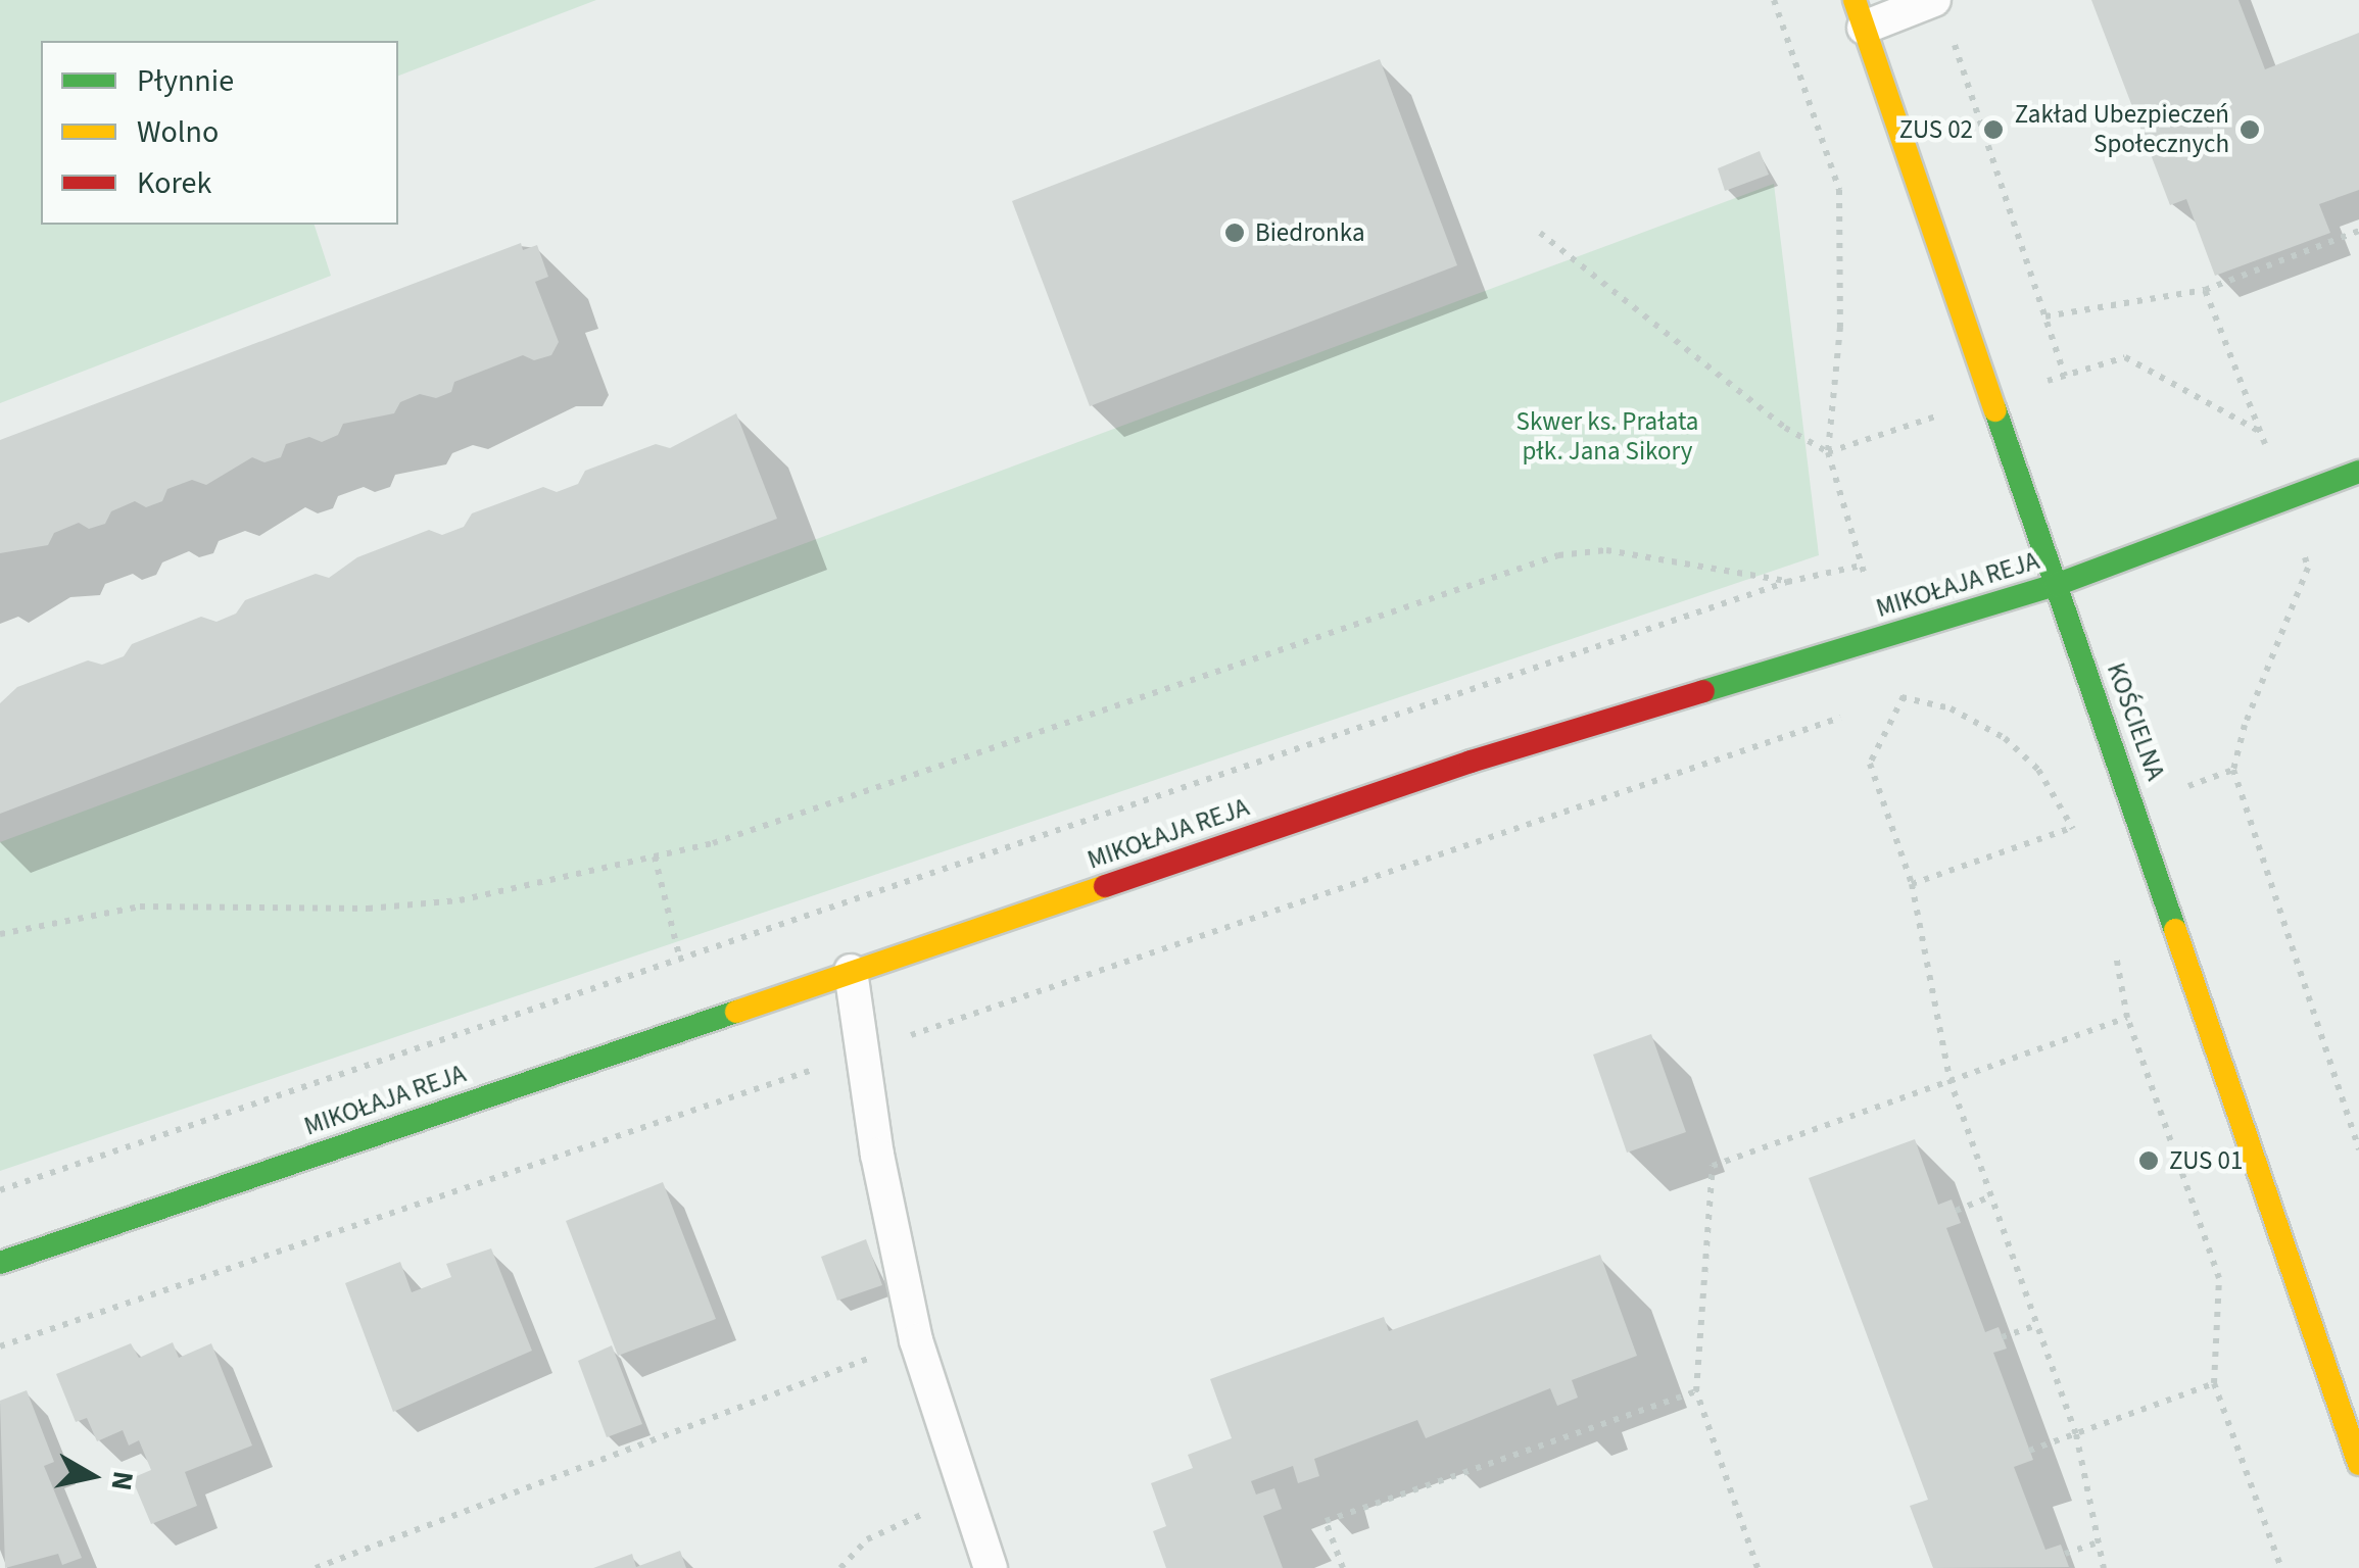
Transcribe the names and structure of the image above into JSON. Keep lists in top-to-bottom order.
{
  "streets": {
    "street": ["MIKOŁAJA REJA", "KOŚCIELNA"]
  },
  "crossings": [
    ["MIKOŁAJA REJA", "KOŚCIELNA"]
  ],
  "parks": ["Skwer ks. Prałata płk. Jana Sikory"],
  "places": [
    "ZUS 02",
    "Zakład Ubezpieczeń Społecznych",
    "Biedronka",
    "ZUS 01"
  ],
  "legend": ["Płynnie", "Wolno", "Korek"],
  "north": "right"
}
